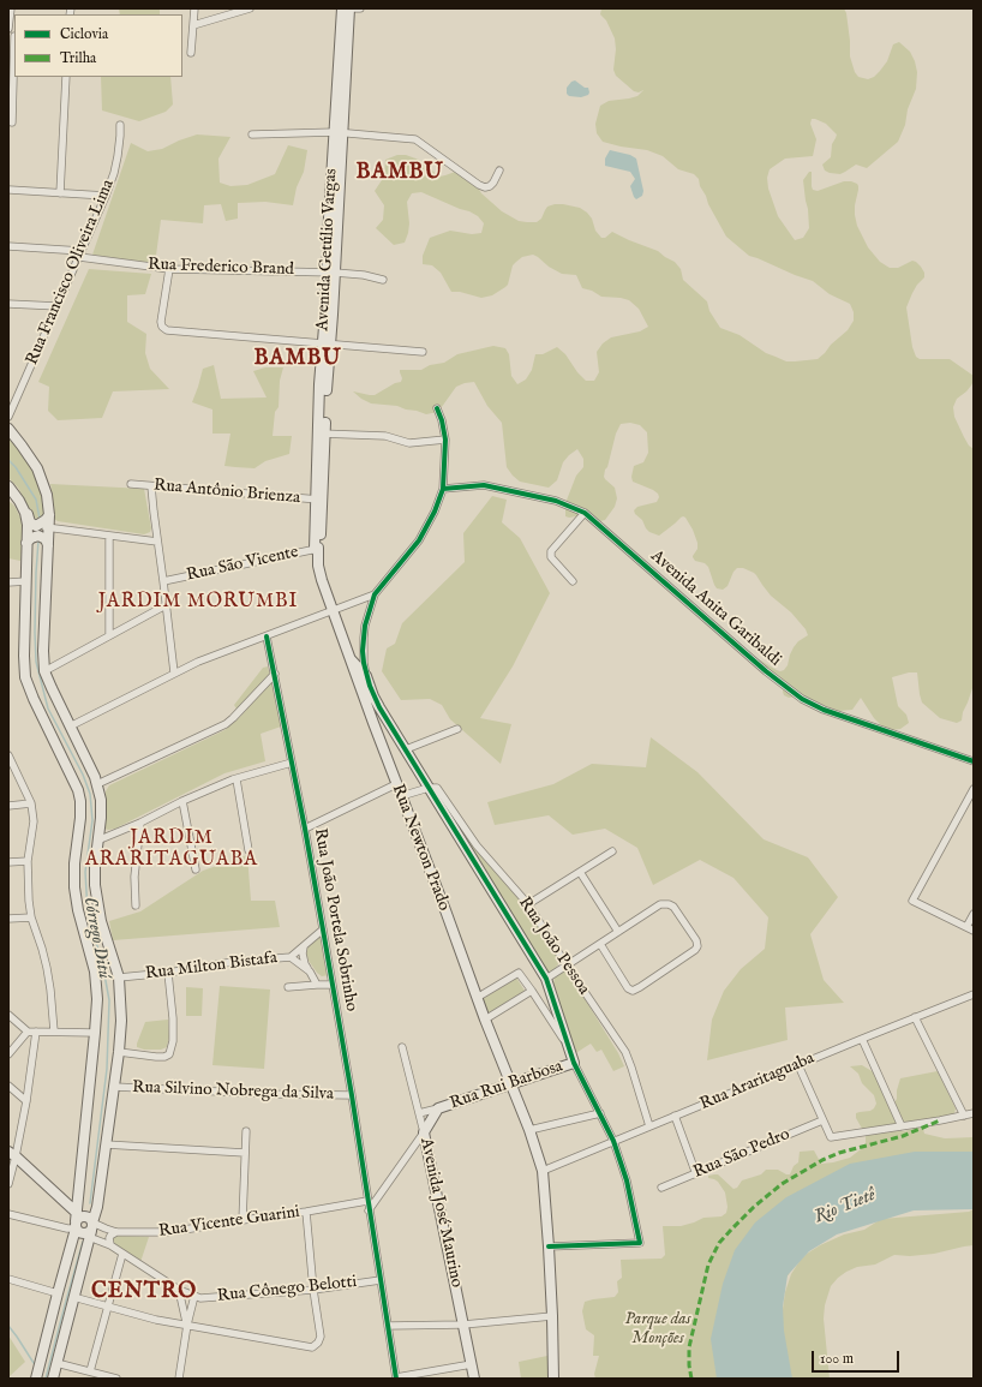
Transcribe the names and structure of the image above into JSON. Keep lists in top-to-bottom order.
{
  "streets": {
    "street": [
      "Avenida Getúlio Vargas",
      "Rua Frederico Brand",
      "Rua Francisco Oliveira Lima",
      "Rua Antônio Brienza",
      "Rua São Vicente",
      "Avenida Anita Garibaldi",
      "Rua Newton Prado",
      "Rua João Portela Sobrinho",
      "Rua João Pessoa",
      "Rua Milton Bistafa",
      "Rua Araritaguaba",
      "Rua Rui Barbosa",
      "Rua Silvino Nobrega da Silva",
      "Rua São Pedro",
      "Avenida José Maurino",
      "Rua Vicente Guarini",
      "Rua Cônego Belotti"
    ]
  },
  "crossings": [
    ["Avenida Getúlio Vargas", "Rua Frederico Brand"],
    ["Avenida Getúlio Vargas", "Rua Antônio Brienza"],
    ["Avenida Getúlio Vargas", "Rua São Vicente"],
    ["Avenida Getúlio Vargas", "Rua Newton Prado"],
    ["Rua Frederico Brand", "Rua Francisco Oliveira Lima"],
    ["Rua Newton Prado", "Rua Araritaguaba"],
    ["Rua Newton Prado", "Rua Rui Barbosa"],
    ["Rua João Portela Sobrinho", "Rua Milton Bistafa"],
    ["Rua João Portela Sobrinho", "Rua Rui Barbosa"],
    ["Rua João Portela Sobrinho", "Rua Silvino Nobrega da Silva"],
    ["Rua João Portela Sobrinho", "Rua Vicente Guarini"],
    ["Rua João Portela Sobrinho", "Rua Cônego Belotti"],
    ["Rua João Pessoa", "Rua Araritaguaba"],
    ["Rua Rui Barbosa", "Avenida José Maurino"],
    ["Rua Vicente Guarini", "Rua Cônego Belotti"]
  ],
  "districts": [
    "BAMBU",
    "BAMBU",
    "JARDIM MORUMBI",
    "JARDIM ARARITAGUABA",
    "CENTRO"
  ],
  "water": ["Córrego Ditú", "Rio Tietê"],
  "parks": ["Parque das Monções"],
  "legend": ["Ciclovia", "Trilha"],
  "scale_bar": "100 m"
}
